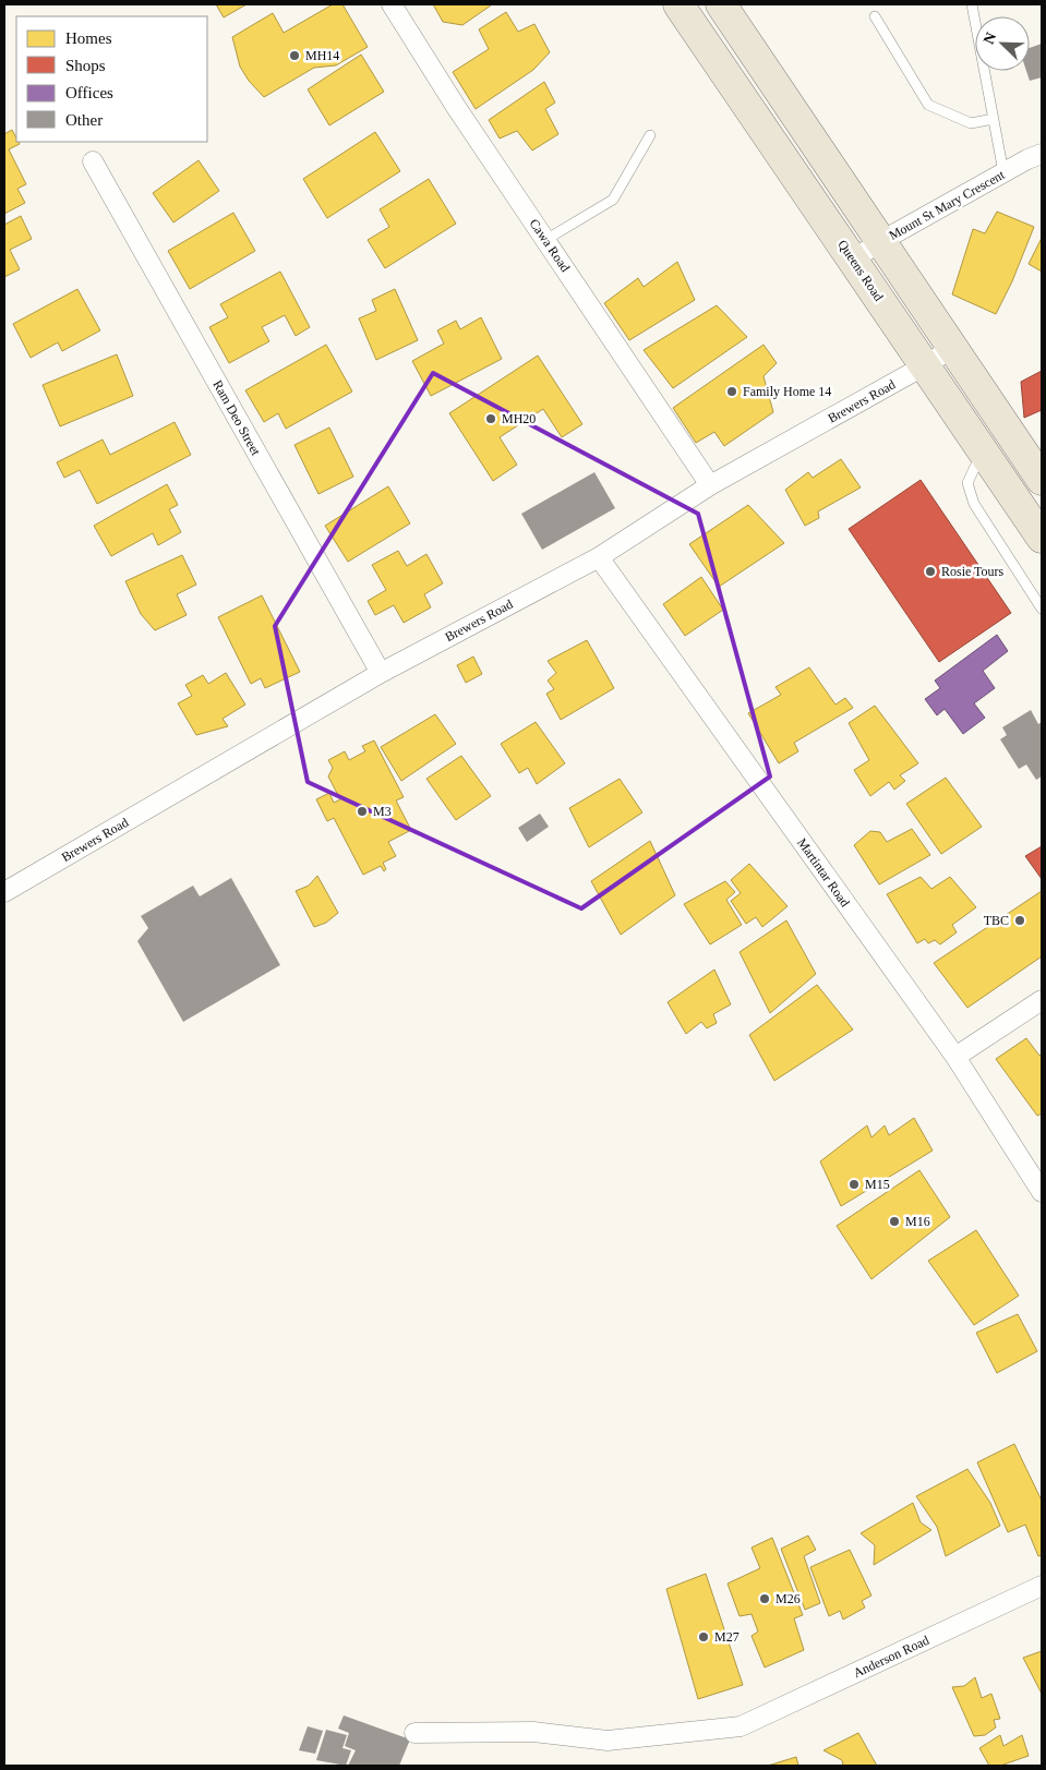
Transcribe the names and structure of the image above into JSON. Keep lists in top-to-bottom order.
{
  "streets": {
    "main road": ["Queens Road"],
    "street": [
      "Mount St Mary Crescent",
      "Cawa Road",
      "Brewers Road",
      "Ram Deo Street",
      "Martintar Road",
      "Anderson Road"
    ]
  },
  "crossings": [
    ["Mount St Mary Crescent", "Queens Road"],
    ["Cawa Road", "Brewers Road"],
    ["Queens Road", "Brewers Road"],
    ["Brewers Road", "Ram Deo Street"],
    ["Brewers Road", "Martintar Road"]
  ],
  "places": [
    "MH14",
    "Family Home 14",
    "MH20",
    "Rosie Tours",
    "M3",
    "TBC",
    "M15",
    "M16",
    "M26",
    "M27"
  ],
  "legend": [
    "Homes",
    "Shops",
    "Offices",
    "Other"
  ],
  "north": "top left"
}
